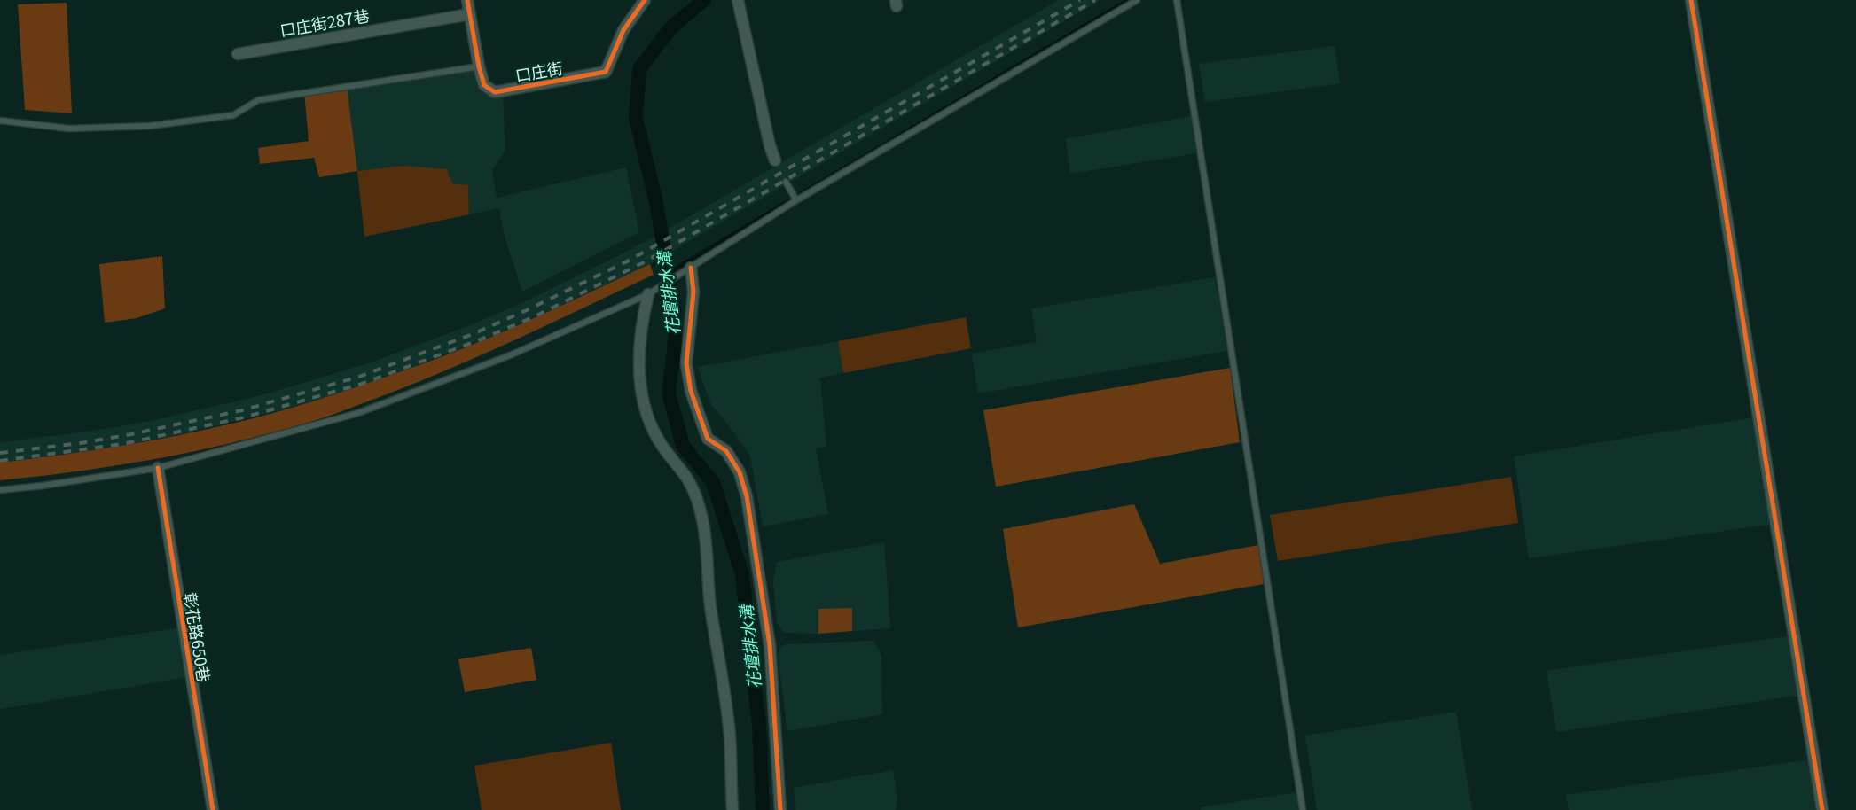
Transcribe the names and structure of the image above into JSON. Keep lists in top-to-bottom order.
{
  "streets": {
    "street": ["口庄街287巷", "口庄街", "彰花路650巷"]
  },
  "crossings": [
    ["口庄街287巷", "口庄街"]
  ],
  "water": ["花壇排水溝"]
}
